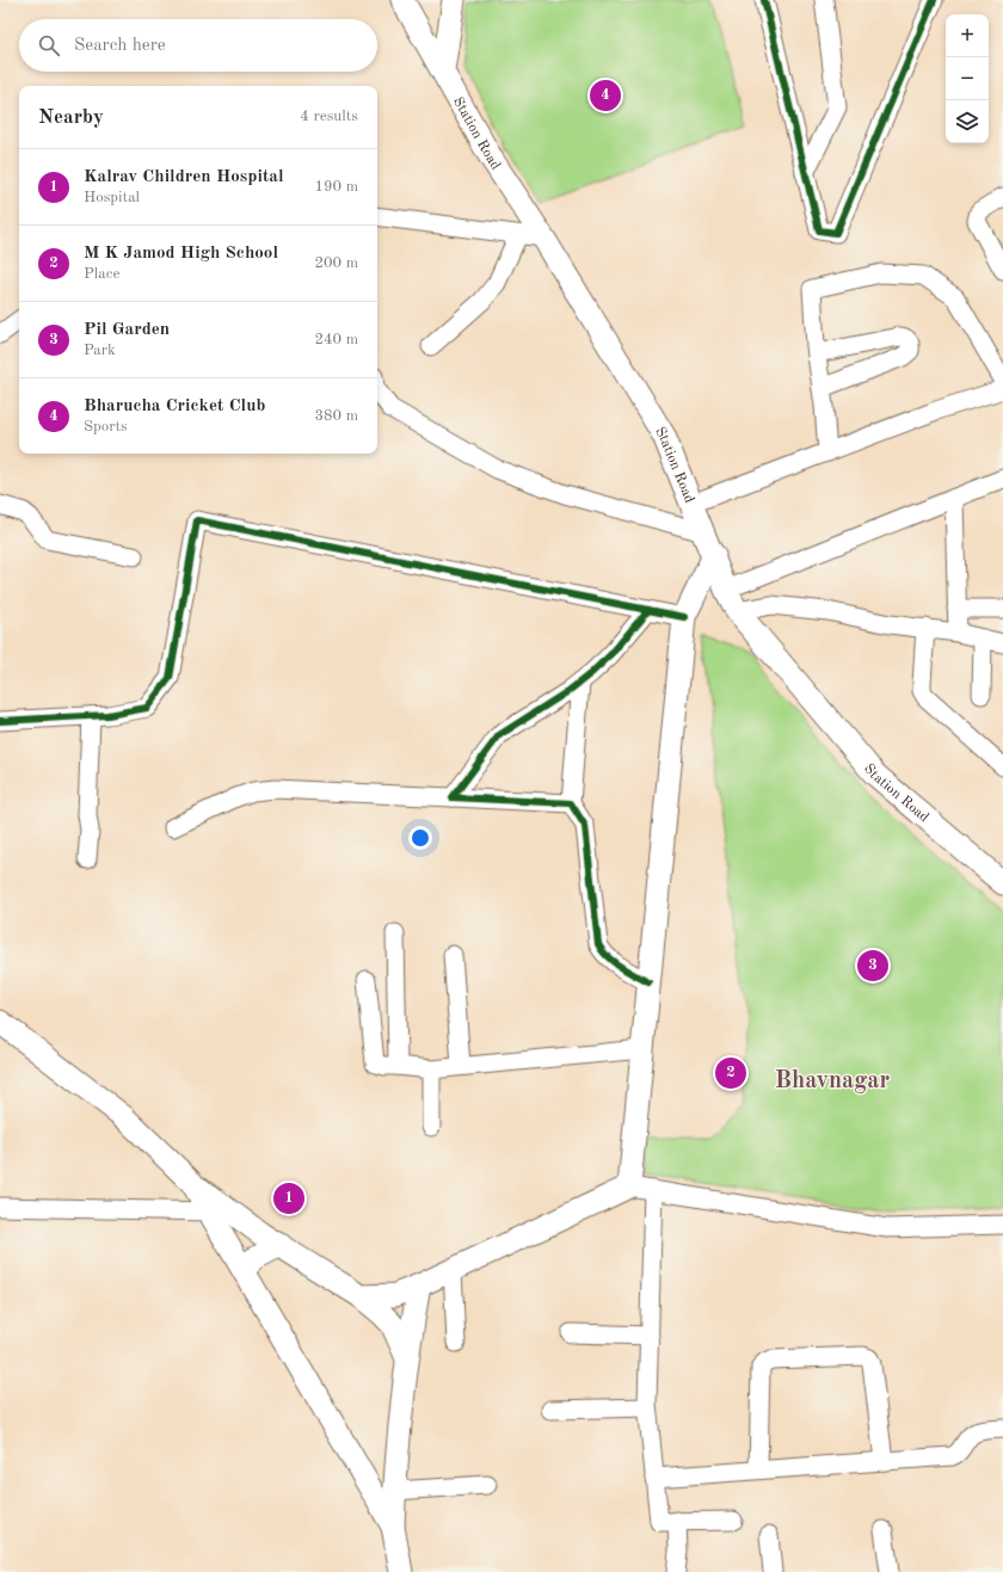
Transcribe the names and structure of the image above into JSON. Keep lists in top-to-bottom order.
{
  "streets": {
    "main road": ["Station Road"]
  },
  "districts": ["Bhavnagar"],
  "page": {
    "map_buttons": ["+", "−"],
    "search": "Search here",
    "pins": [
      "4",
      "3",
      "2",
      "1"
    ],
    "heading": ["Nearby", "4 results"],
    "list": [
      {
        "mark": "1",
        "name": "Kalrav Children Hospital",
        "note": "Hospital",
        "value": "190 m"
      },
      {
        "mark": "2",
        "name": "M K Jamod High School",
        "note": "Place",
        "value": "200 m"
      },
      {
        "mark": "3",
        "name": "Pil Garden",
        "note": "Park",
        "value": "240 m"
      },
      {
        "mark": "4",
        "name": "Bharucha Cricket Club",
        "note": "Sports",
        "value": "380 m"
      }
    ]
  }
}
